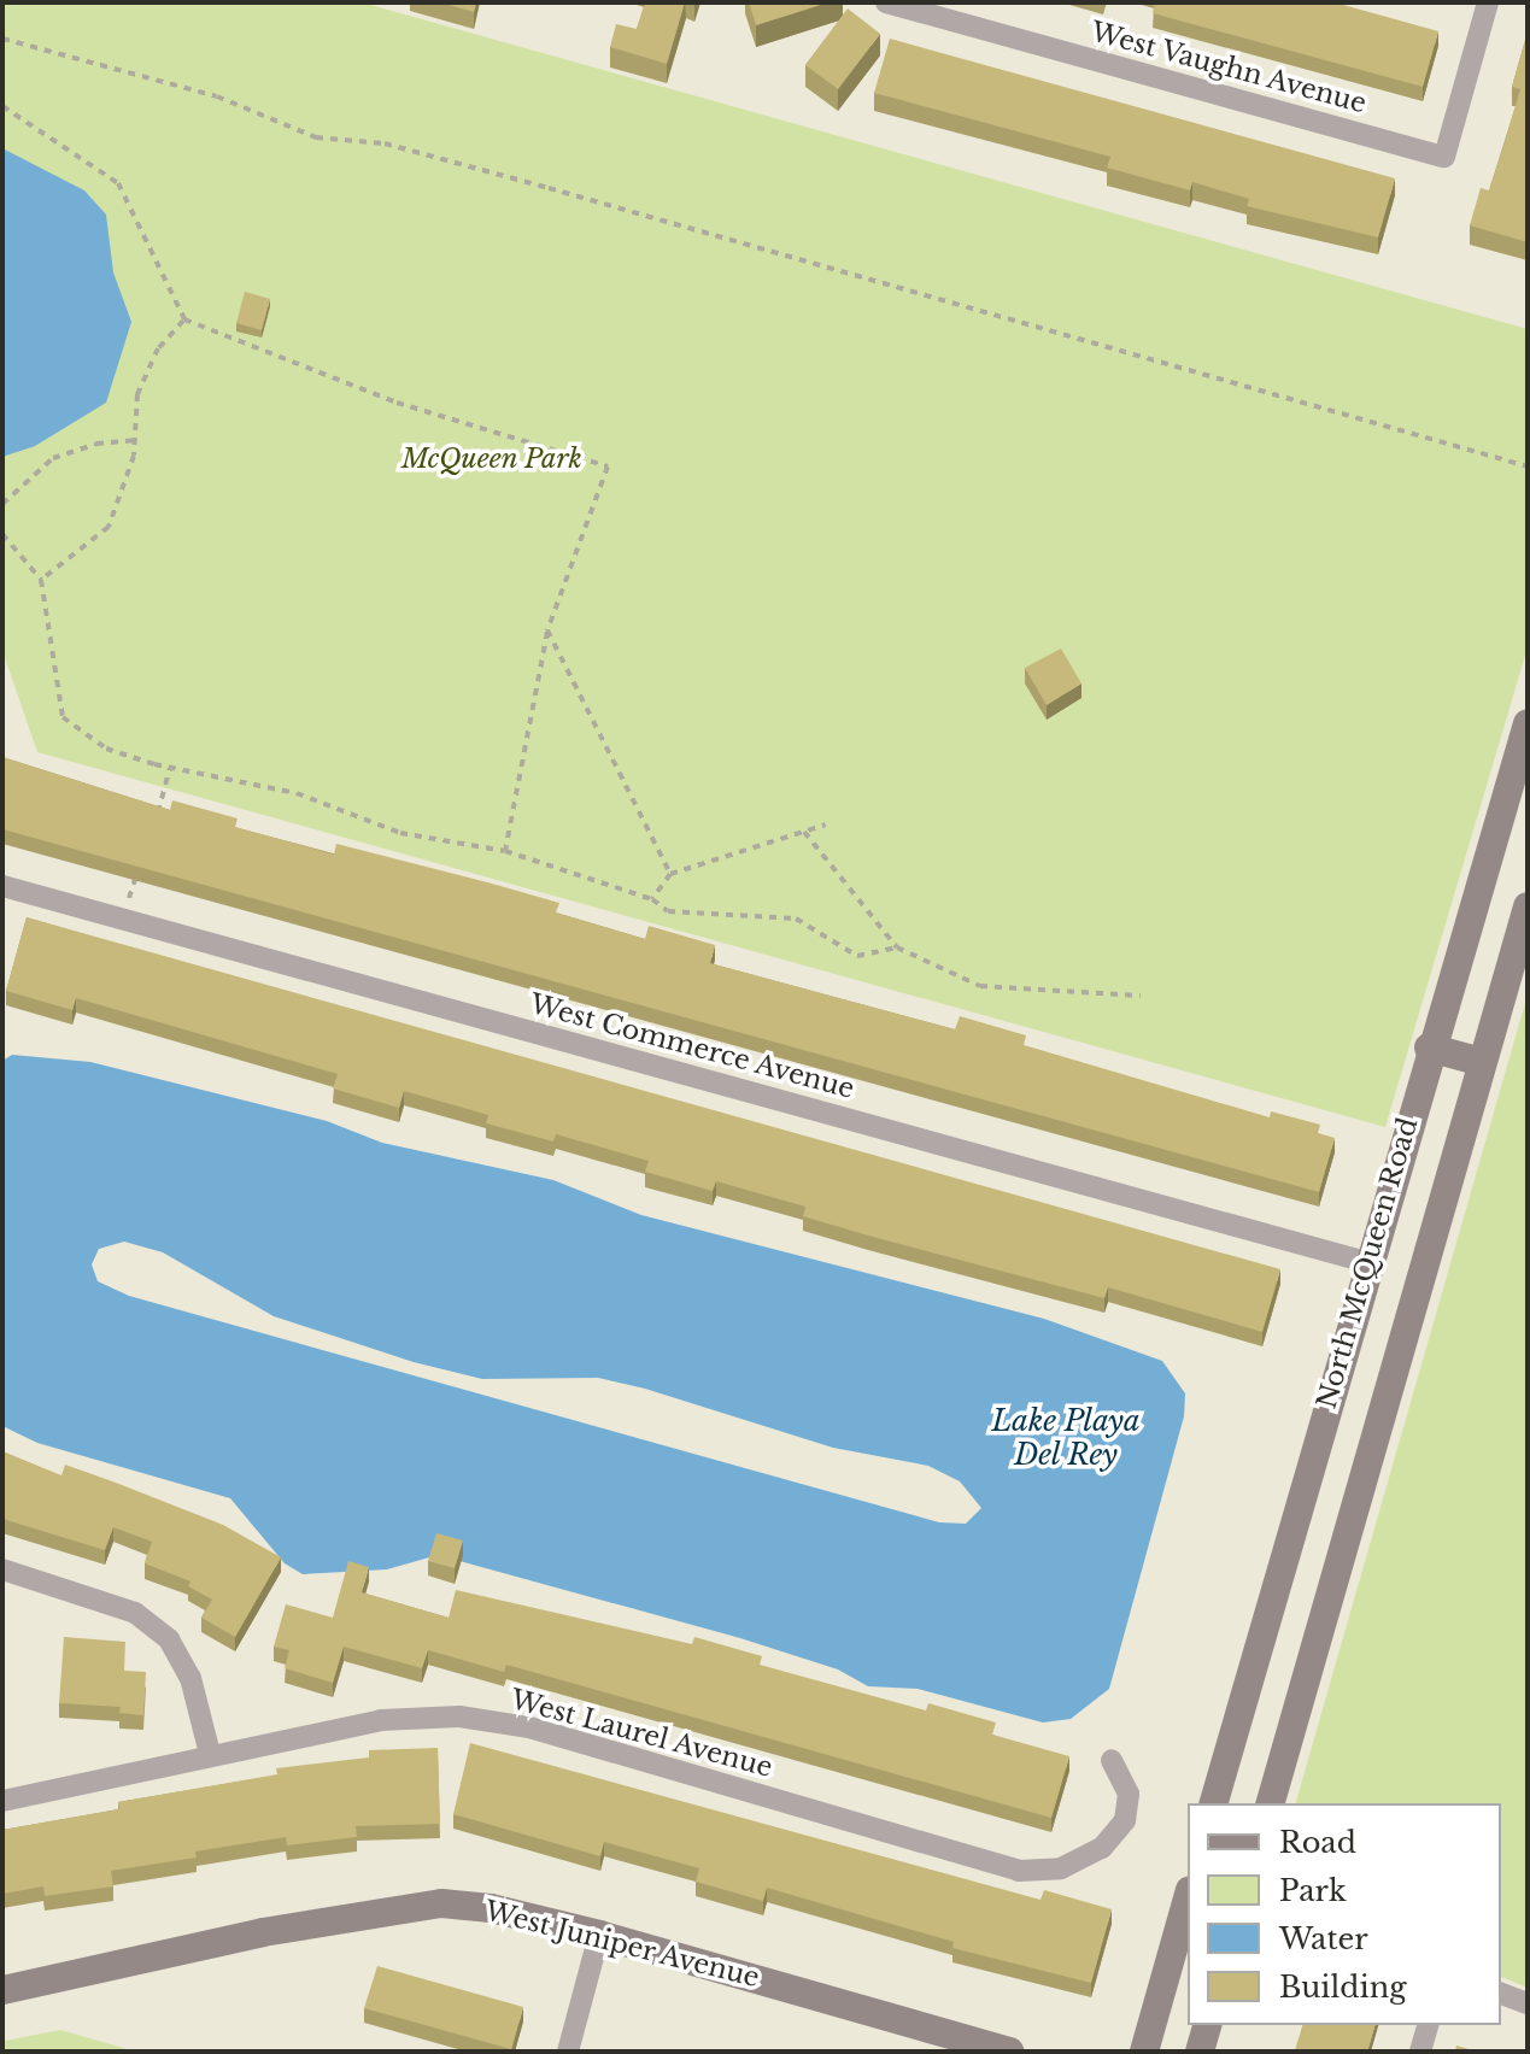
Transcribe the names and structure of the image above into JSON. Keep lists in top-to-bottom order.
{
  "streets": {
    "main road": ["North McQueen Road", "West Juniper Avenue"],
    "street": ["West Vaughn Avenue", "West Commerce Avenue", "West Laurel Avenue"]
  },
  "crossings": [
    ["West Commerce Avenue", "North McQueen Road"]
  ],
  "water": ["Lake Playa Del Rey"],
  "parks": ["McQueen Park"],
  "legend": [
    "Road",
    "Park",
    "Water",
    "Building"
  ]
}
